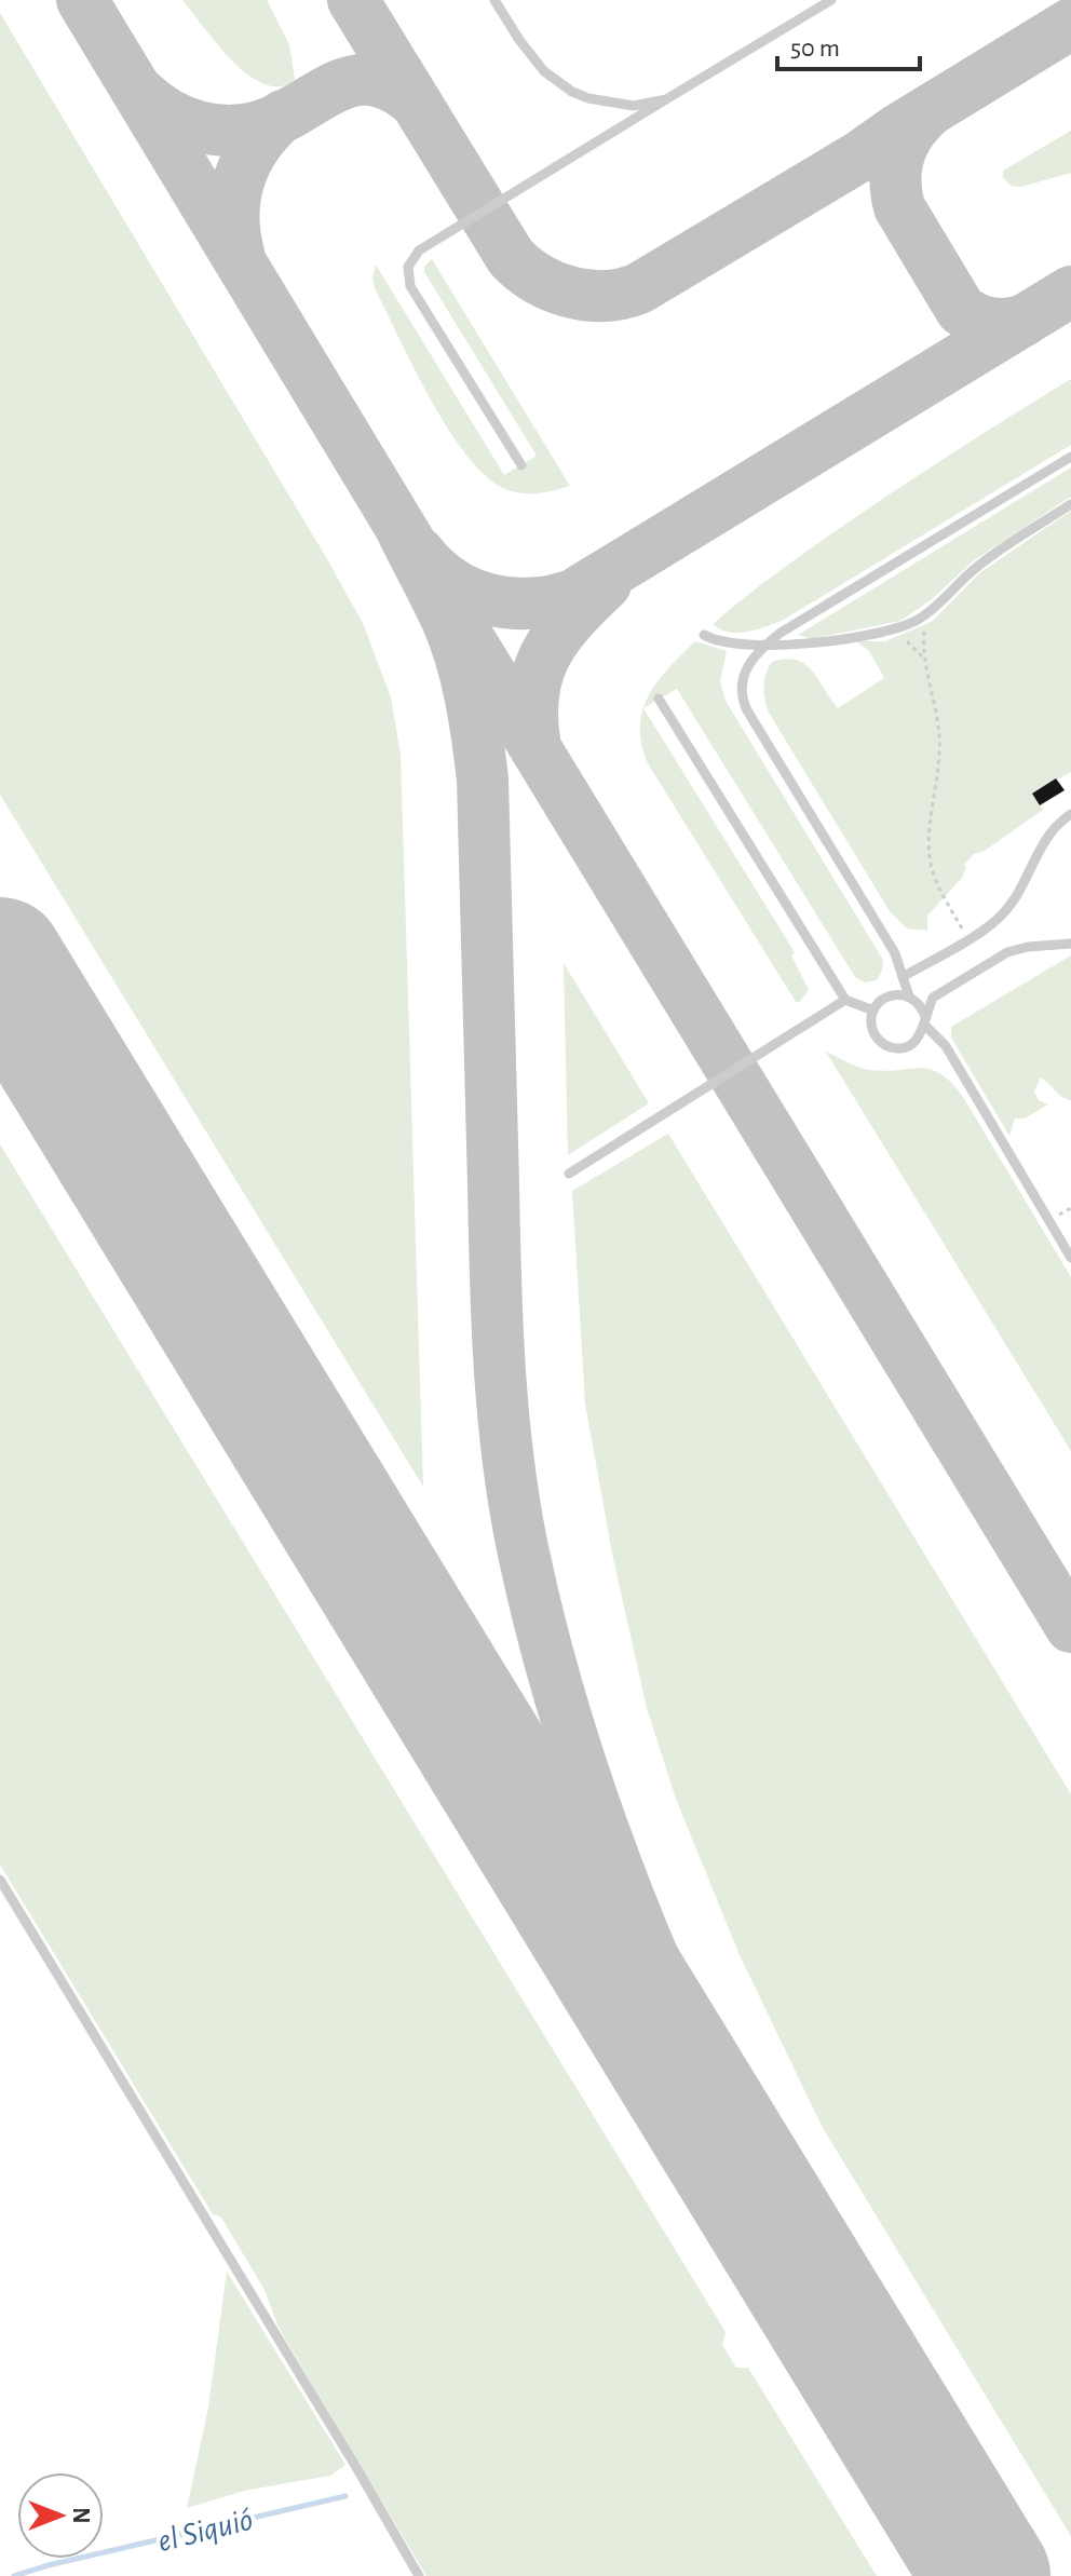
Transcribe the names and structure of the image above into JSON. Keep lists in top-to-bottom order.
{
  "water": ["el Siquió"],
  "scale_bar": "50 m",
  "north": "right"
}
